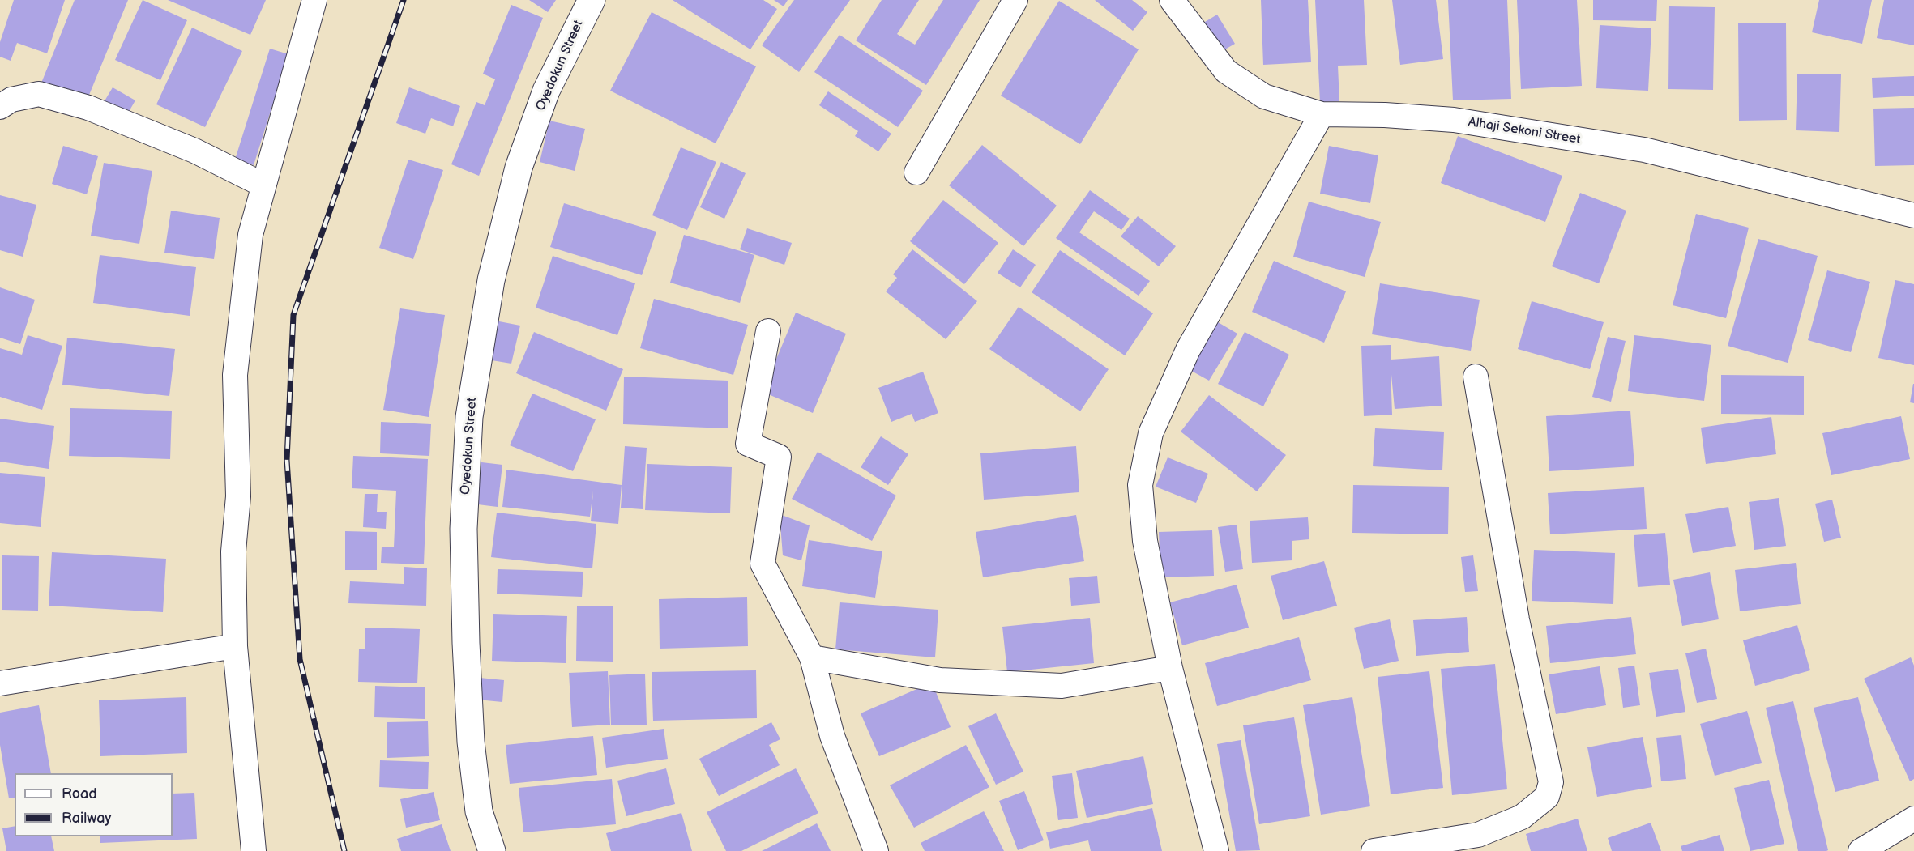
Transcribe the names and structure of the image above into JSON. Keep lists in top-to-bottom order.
{
  "streets": {
    "street": ["Oyedokun Street", "Alhaji Sekoni Street"]
  },
  "legend": ["Road", "Railway"]
}
